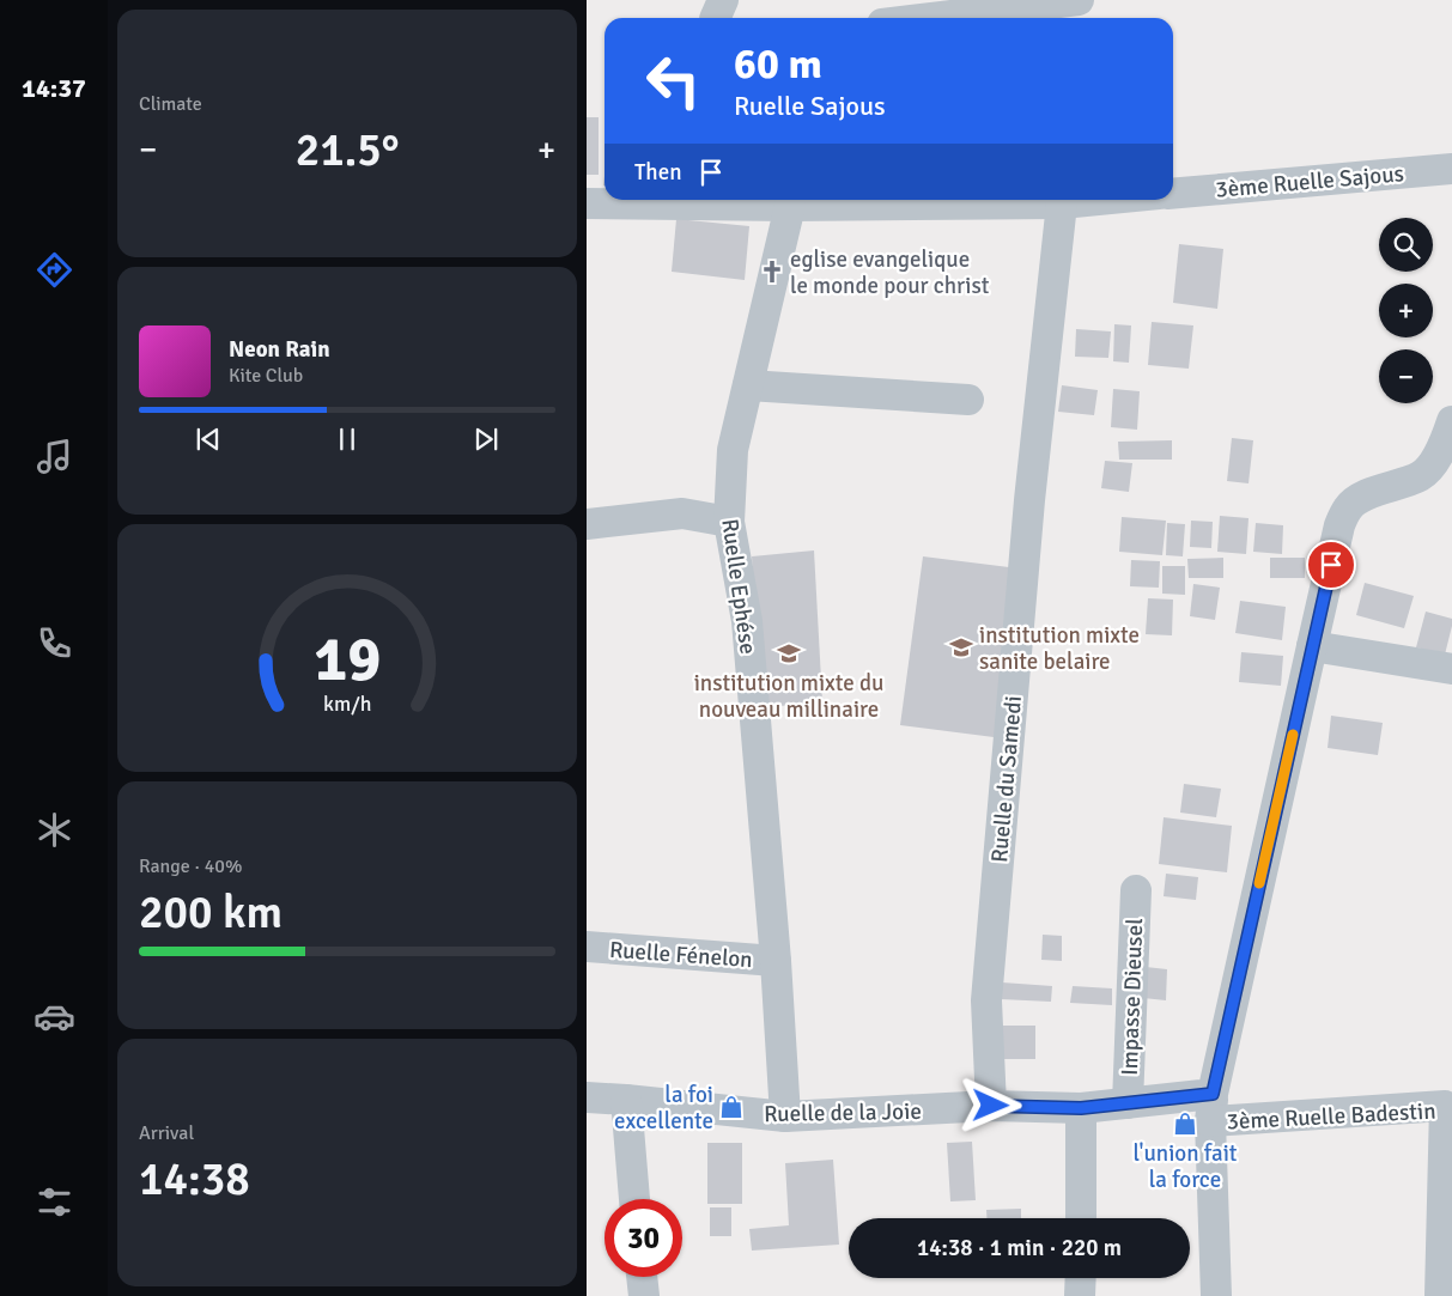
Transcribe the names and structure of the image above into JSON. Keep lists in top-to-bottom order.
{
  "streets": {
    "street": [
      "3ème Ruelle Sajous",
      "Ruelle Ephése",
      "Ruelle du Samedi",
      "Ruelle Fénelon",
      "Impasse Dieusel",
      "Ruelle de la Joie",
      "3ème Ruelle Badestin"
    ]
  },
  "crossings": [
    ["Ruelle Ephése", "Ruelle Fénelon"],
    ["Ruelle Ephése", "Ruelle de la Joie"],
    ["Ruelle du Samedi", "Ruelle de la Joie"],
    ["Impasse Dieusel", "3ème Ruelle Badestin"],
    ["Ruelle de la Joie", "3ème Ruelle Badestin"]
  ],
  "places": {
    "church": ["eglise evangelique le monde pour christ"],
    "school or university": ["institution mixte sanite belaire", "institution mixte du nouveau millinaire"],
    "shop": ["la foi excellente", "l'union fait la force"]
  },
  "page": {
    "tabs": "14:37",
    "tile": [
      "Climate",
      ["Range · 40%", "200 km"],
      ["Arrival", "14:38"]
    ],
    "turn": ["60 m", "Ruelle Sajous"],
    "heat": ["−", "21.5°", "+"],
    "then": "Then",
    "map_buttons": ["+", "−"],
    "song": ["Neon Rain", "Kite Club"],
    "limit": "30",
    "trip": "14:38 · 1 min · 220 m",
    "gauge": ["19", "km/h"]
  }
}
